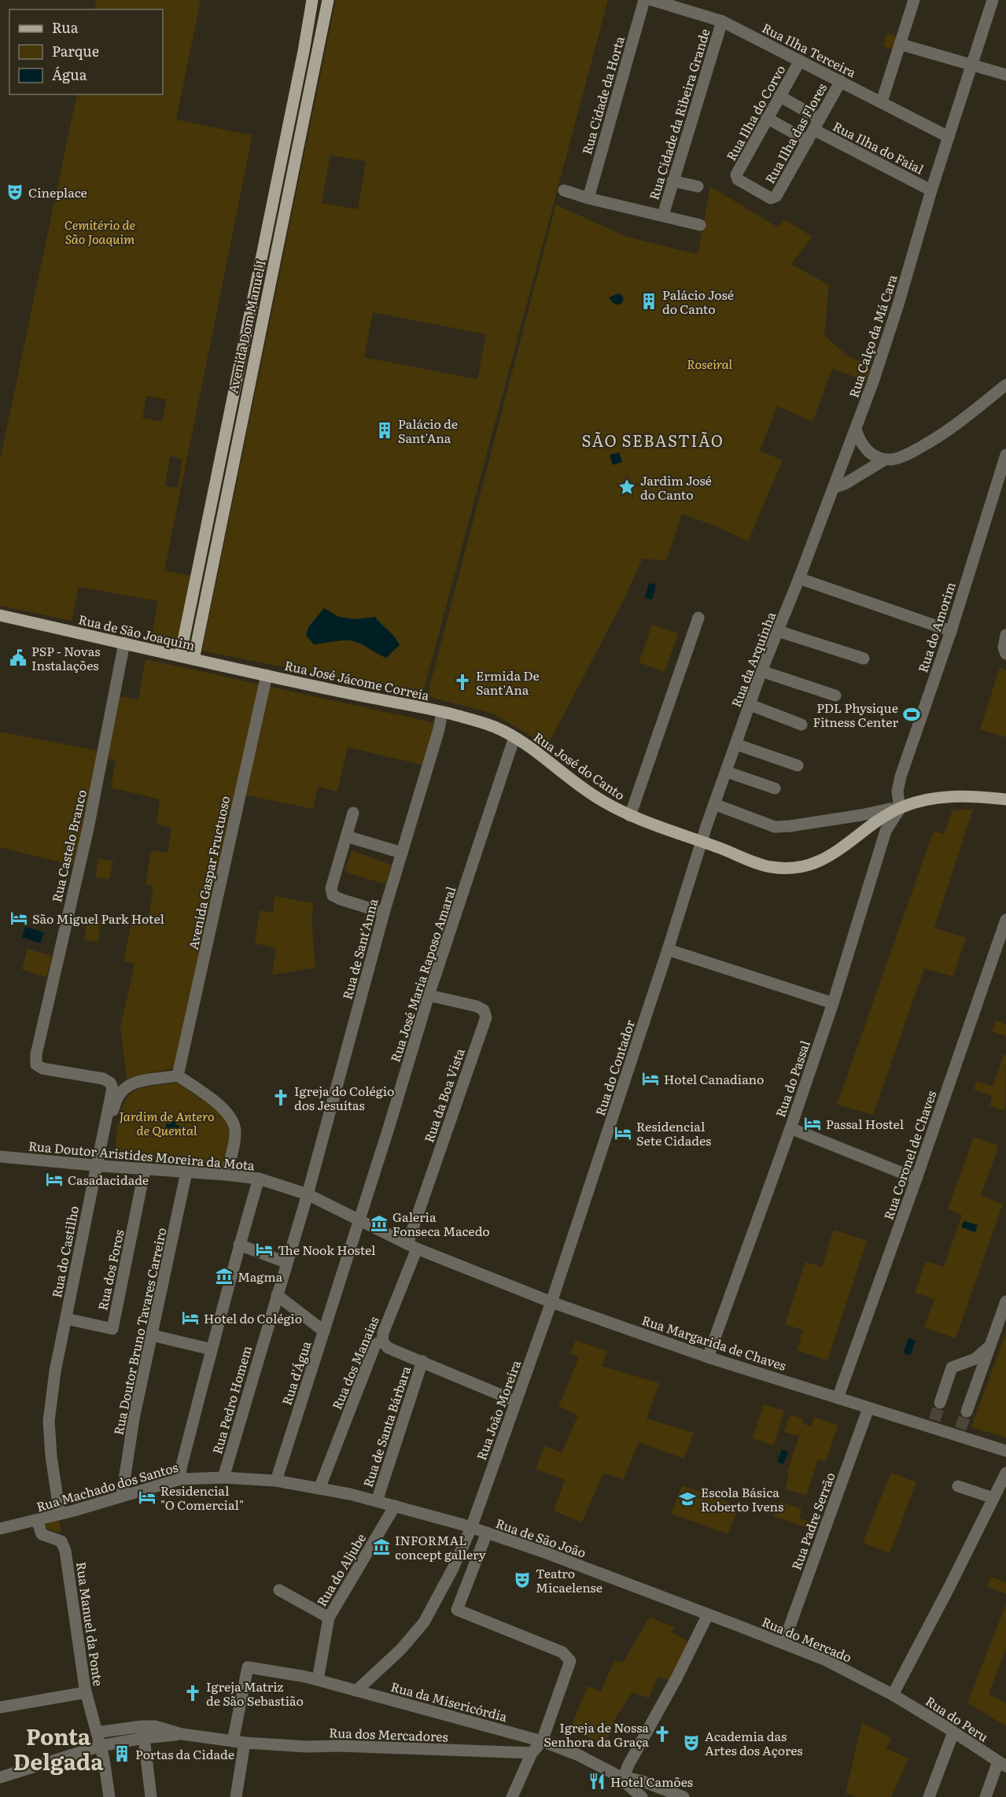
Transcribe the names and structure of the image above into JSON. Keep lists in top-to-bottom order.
{
  "streets": {
    "main road": [
      "Avenida Dom Manuel I",
      "Rua de São Joaquim",
      "Rua José Jácome Correia",
      "Rua José do Canto"
    ],
    "street": [
      "Rua Ilha Terceira",
      "Rua Cidade da Horta",
      "Rua Ilha do Corvo",
      "Rua Cidade da Ribeira Grande",
      "Rua Ilha das Flores",
      "Rua Ilha do Faial",
      "Rua Calço da Má Cara",
      "Rua do Amorim",
      "Rua da Arquinha",
      "Rua Castelo Branco",
      "Avenida Gaspar Fructuoso",
      "Rua de Sant'Anna",
      "Rua José Maria Raposo Amaral",
      "Rua do Contador",
      "Rua do Passal",
      "Rua da Boa Vista",
      "Rua Doutor Aristides Moreira da Mota",
      "Rua Coronel de Chaves",
      "Rua do Castilho",
      "Rua dos Foros",
      "Rua Doutor Bruno Tavares Carreiro",
      "Rua Margarida de Chaves",
      "Rua dos Manaias",
      "Rua d'Água",
      "Rua Pedro Homem",
      "Rua João Moreira",
      "Rua de Santa Bárbara",
      "Rua Machado dos Santos",
      "Rua Padre Serrão",
      "Rua de São João",
      "Rua do Aljube",
      "Rua Manuel da Ponte",
      "Rua do Mercado",
      "Rua da Misericórdia",
      "Rua do Peru",
      "Rua dos Mercadores"
    ]
  },
  "crossings": [
    ["Rua Ilha Terceira", "Rua Cidade da Horta"],
    ["Rua Ilha Terceira", "Rua Ilha do Corvo"],
    ["Rua Ilha Terceira", "Rua Cidade da Ribeira Grande"],
    ["Rua Ilha Terceira", "Rua Ilha das Flores"],
    ["Rua Ilha Terceira", "Rua Calço da Má Cara"],
    ["Rua Ilha do Corvo", "Rua Ilha das Flores"],
    ["Rua Ilha das Flores", "Rua Ilha do Faial"],
    ["Rua Ilha do Faial", "Rua Calço da Má Cara"],
    ["Avenida Dom Manuel I", "Rua de São Joaquim"],
    ["Rua Calço da Má Cara", "Rua da Arquinha"],
    ["Rua do Amorim", "Rua José do Canto"],
    ["Rua do Amorim", "Rua do Passal"],
    ["Rua de São Joaquim", "Rua José Jácome Correia"],
    ["Rua de São Joaquim", "Rua Castelo Branco"],
    ["Rua de São Joaquim", "Avenida Gaspar Fructuoso"],
    ["Rua da Arquinha", "Rua José do Canto"],
    ["Rua da Arquinha", "Rua do Contador"],
    ["Rua José Jácome Correia", "Rua José do Canto"],
    ["Rua José Jácome Correia", "Avenida Gaspar Fructuoso"],
    ["Rua José Jácome Correia", "Rua de Sant'Anna"],
    ["Rua José do Canto", "Rua de Sant'Anna"],
    ["Rua José do Canto", "Rua José Maria Raposo Amaral"],
    ["Rua José do Canto", "Rua do Contador"],
    ["Rua José do Canto", "Rua do Passal"],
    ["Rua Castelo Branco", "Rua do Castilho"],
    ["Rua de Sant'Anna", "Rua Doutor Aristides Moreira da Mota"],
    ["Rua de Sant'Anna", "Rua Pedro Homem"],
    ["Rua José Maria Raposo Amaral", "Rua da Boa Vista"],
    ["Rua José Maria Raposo Amaral", "Rua Doutor Aristides Moreira da Mota"],
    ["Rua José Maria Raposo Amaral", "Rua d'Água"],
    ["Rua do Contador", "Rua Margarida de Chaves"],
    ["Rua do Contador", "Rua João Moreira"],
    ["Rua do Passal", "Rua Margarida de Chaves"],
    ["Rua da Boa Vista", "Rua Doutor Aristides Moreira da Mota"],
    ["Rua da Boa Vista", "Rua Margarida de Chaves"],
    ["Rua da Boa Vista", "Rua dos Manaias"],
    ["Rua Doutor Aristides Moreira da Mota", "Rua do Castilho"],
    ["Rua Doutor Aristides Moreira da Mota", "Rua dos Foros"],
    ["Rua Doutor Aristides Moreira da Mota", "Rua Doutor Bruno Tavares Carreiro"],
    ["Rua Doutor Aristides Moreira da Mota", "Rua Margarida de Chaves"],
    ["Rua Doutor Aristides Moreira da Mota", "Rua dos Manaias"],
    ["Rua Doutor Aristides Moreira da Mota", "Rua d'Água"],
    ["Rua Doutor Aristides Moreira da Mota", "Rua Pedro Homem"],
    ["Rua Coronel de Chaves", "Rua Margarida de Chaves"],
    ["Rua do Castilho", "Rua dos Foros"],
    ["Rua do Castilho", "Rua Machado dos Santos"],
    ["Rua Doutor Bruno Tavares Carreiro", "Rua Machado dos Santos"],
    ["Rua Margarida de Chaves", "Rua dos Manaias"],
    ["Rua Margarida de Chaves", "Rua João Moreira"],
    ["Rua Margarida de Chaves", "Rua Padre Serrão"],
    ["Rua dos Manaias", "Rua Machado dos Santos"],
    ["Rua d'Água", "Rua Machado dos Santos"],
    ["Rua Pedro Homem", "Rua Machado dos Santos"],
    ["Rua João Moreira", "Rua Machado dos Santos"],
    ["Rua João Moreira", "Rua de São João"],
    ["Rua João Moreira", "Rua da Misericórdia"],
    ["Rua de Santa Bárbara", "Rua Machado dos Santos"],
    ["Rua Machado dos Santos", "Rua de São João"],
    ["Rua Machado dos Santos", "Rua do Aljube"],
    ["Rua Machado dos Santos", "Rua Manuel da Ponte"],
    ["Rua Padre Serrão", "Rua do Mercado"],
    ["Rua de São João", "Rua do Mercado"],
    ["Rua do Aljube", "Rua da Misericórdia"],
    ["Rua do Mercado", "Rua do Peru"],
    ["Rua da Misericórdia", "Rua dos Mercadores"]
  ],
  "districts": ["SÃO SEBASTIÃO", "Ponta Delgada"],
  "parks": ["Cemitério de São Joaquim", "Roseiral", "Jardim de Antero de Quental"],
  "places": {
    "theatre": ["Cineplace", "Teatro Micaelense", "Academia das Artes dos Açores"],
    "building": ["Palácio José do Canto", "Palácio de Sant'Ana", "Portas da Cidade"],
    "place": ["Jardim José do Canto"],
    "public building": ["PSP - Novas Instalações"],
    "church": [
      "Ermida De Sant'Ana",
      "Igreja do Colégio dos Jesuítas",
      "Igreja Matriz de São Sebastião",
      "Igreja de Nossa Senhora da Graça"
    ],
    "sports": ["PDL Physique Fitness Center"],
    "hotel": [
      "São Miguel Park Hotel",
      "Hotel Canadiano",
      "Passal Hostel",
      "Residencial Sete Cidades",
      "Casadacidade",
      "The Nook Hostel",
      "Hotel do Colégio",
      "Residencial \"O Comercial\""
    ],
    "museum": ["Galeria Fonseca Macedo", "Magma", "INFORMAL concept gallery"],
    "school or university": ["Escola Básica Roberto Ivens"],
    "restaurant": ["Hotel Camões"]
  },
  "legend": ["Rua", "Parque", "Água"]
}
